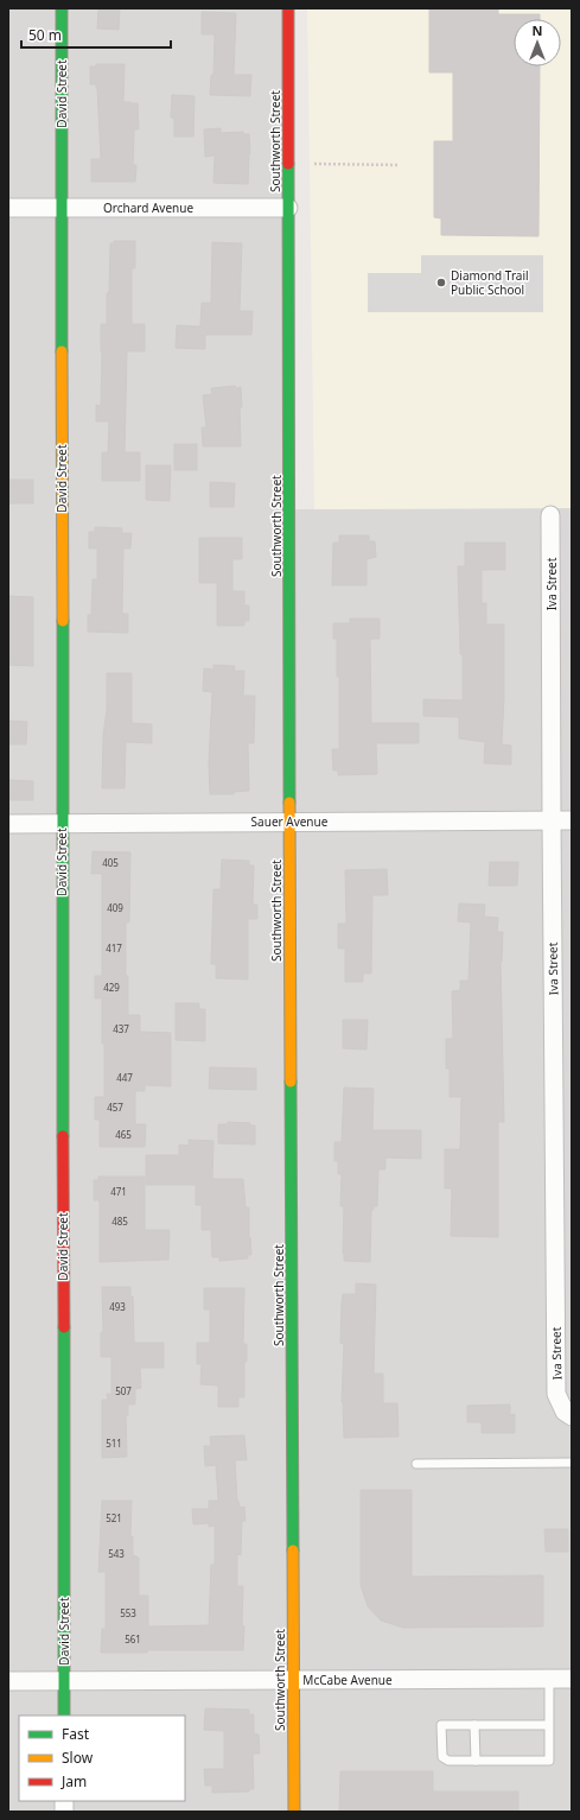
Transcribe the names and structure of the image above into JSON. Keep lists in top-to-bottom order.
{
  "streets": {
    "main road": ["David Street", "Southworth Street"],
    "street": [
      "Orchard Avenue",
      "Iva Street",
      "Sauer Avenue",
      "McCabe Avenue"
    ]
  },
  "crossings": [
    ["David Street", "Orchard Avenue"],
    ["David Street", "Sauer Avenue"],
    ["David Street", "McCabe Avenue"],
    ["Southworth Street", "Orchard Avenue"],
    ["Southworth Street", "Sauer Avenue"],
    ["Southworth Street", "McCabe Avenue"],
    ["Iva Street", "Sauer Avenue"]
  ],
  "places": ["Diamond Trail Public School"],
  "house_numbers": [
    "405",
    "409",
    "417",
    "429",
    "437",
    "447",
    "457",
    "465",
    "471",
    "485",
    "493",
    "507",
    "511",
    "521",
    "543",
    "553",
    "561"
  ],
  "legend": ["Fast", "Slow", "Jam"],
  "scale_bar": "50 m",
  "north": "top"
}
